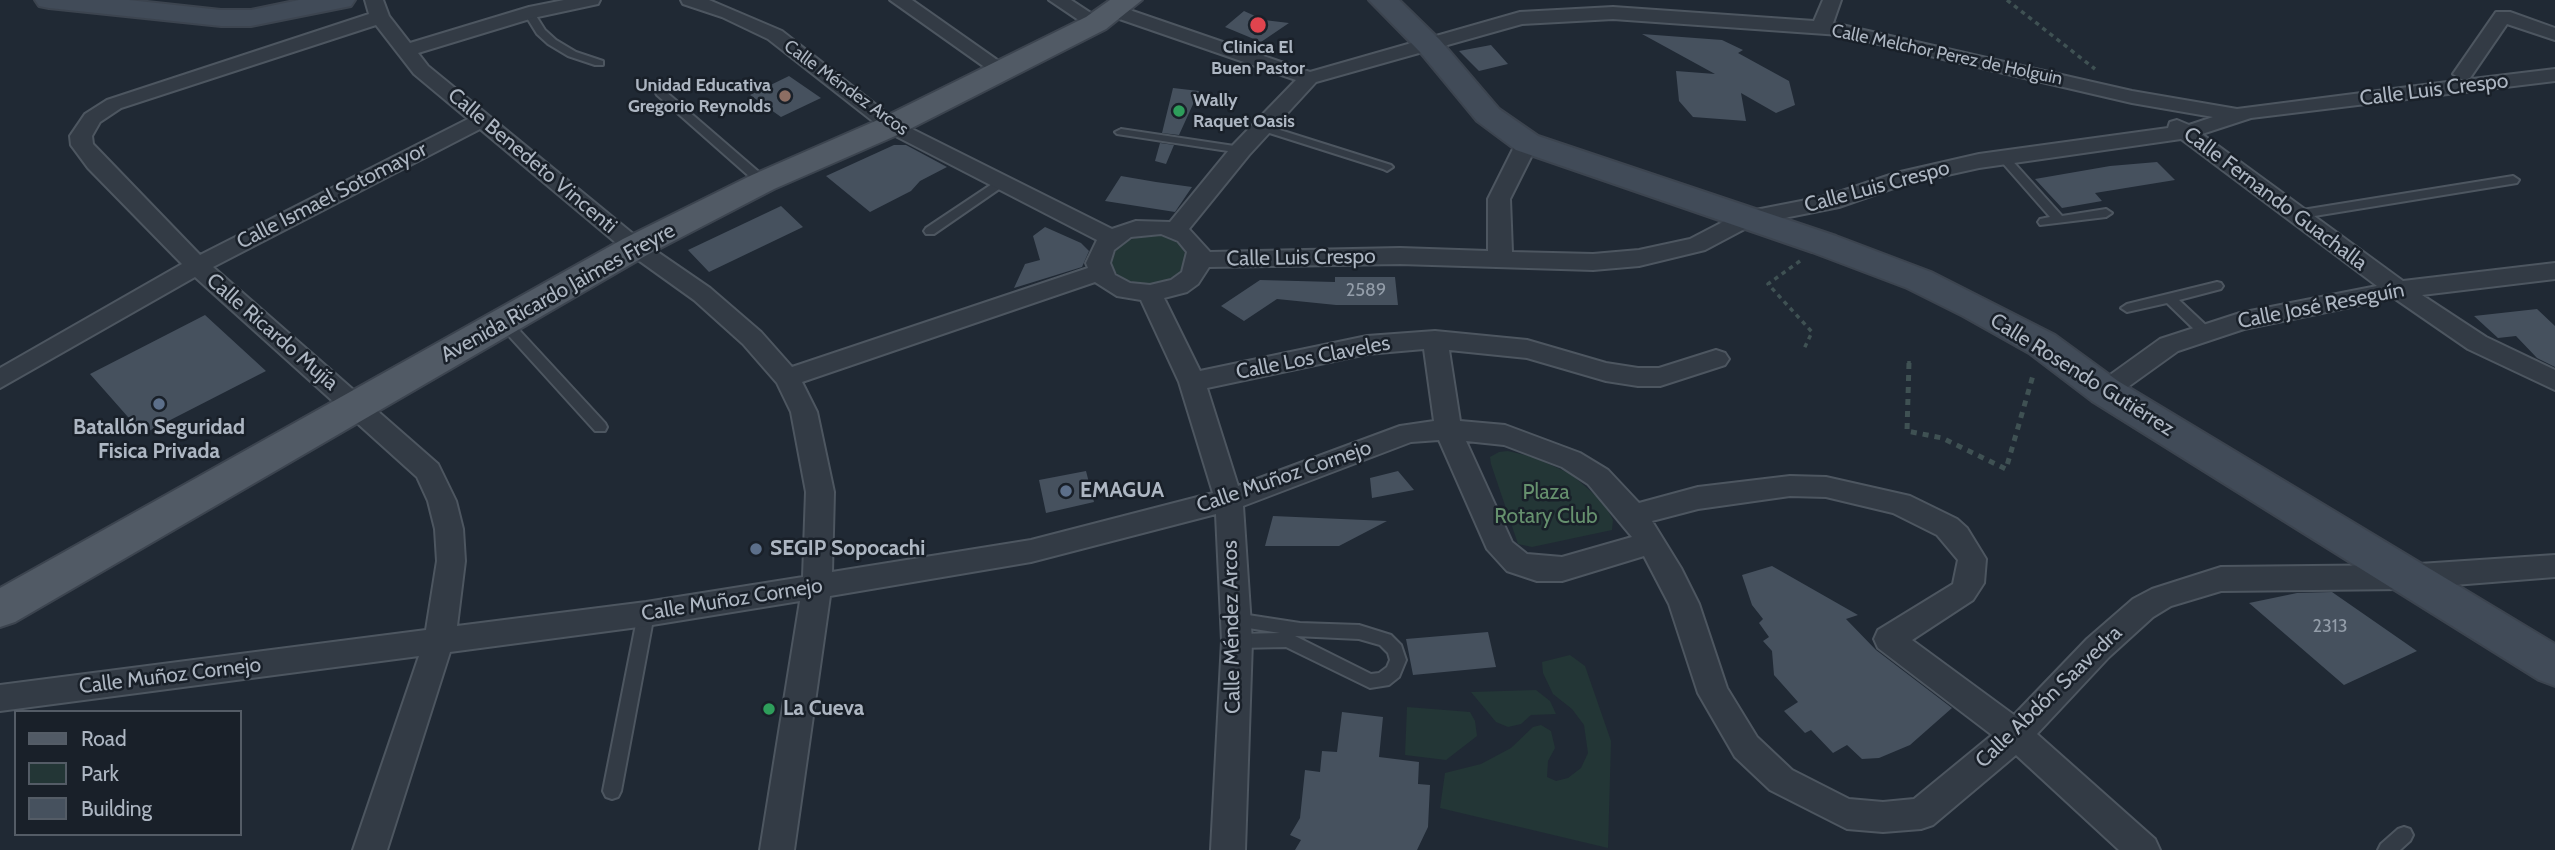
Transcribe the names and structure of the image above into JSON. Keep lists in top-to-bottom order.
{
  "streets": {
    "main road": ["Avenida Ricardo Jaimes Freyre"],
    "street": [
      "Calle Melchor Perez de Holguin",
      "Calle Méndez Arcos",
      "Calle Luis Crespo",
      "Calle Benedeto Vincenti",
      "Calle Ismael Sotomayor",
      "Calle Fernando Guachalla",
      "Calle José Reseguín",
      "Calle Ricardo Mujía",
      "Calle Los Claveles",
      "Calle Rosendo Gutiérrez",
      "Calle Muñoz Cornejo",
      "Calle Abdón Saavedra"
    ]
  },
  "crossings": [
    ["Calle Melchor Perez de Holguin", "Calle Luis Crespo"],
    ["Calle Melchor Perez de Holguin", "Calle Fernando Guachalla"],
    ["Calle Melchor Perez de Holguin", "Calle Rosendo Gutiérrez"],
    ["Calle Méndez Arcos", "Calle Luis Crespo"],
    ["Calle Méndez Arcos", "Avenida Ricardo Jaimes Freyre"],
    ["Calle Méndez Arcos", "Calle Los Claveles"],
    ["Calle Méndez Arcos", "Calle Muñoz Cornejo"],
    ["Calle Luis Crespo", "Calle Fernando Guachalla"],
    ["Calle Luis Crespo", "Calle Rosendo Gutiérrez"],
    ["Calle Benedeto Vincenti", "Calle Ismael Sotomayor"],
    ["Calle Benedeto Vincenti", "Avenida Ricardo Jaimes Freyre"],
    ["Calle Benedeto Vincenti", "Calle Ricardo Mujía"],
    ["Calle Benedeto Vincenti", "Calle Muñoz Cornejo"],
    ["Calle Ismael Sotomayor", "Calle Ricardo Mujía"],
    ["Calle Fernando Guachalla", "Calle José Reseguín"],
    ["Avenida Ricardo Jaimes Freyre", "Calle Ricardo Mujía"],
    ["Calle José Reseguín", "Calle Rosendo Gutiérrez"],
    ["Calle Ricardo Mujía", "Calle Muñoz Cornejo"],
    ["Calle Rosendo Gutiérrez", "Calle Abdón Saavedra"],
    ["Calle Muñoz Cornejo", "Calle Abdón Saavedra"]
  ],
  "parks": ["Plaza Rotary Club"],
  "places": [
    "Clinica El Buen Pastor",
    "Unidad Educativa Gregorio Reynolds",
    "Wally Raquet Oasis",
    "Batallón Seguridad Fisica Privada",
    "EMAGUA",
    "SEGIP Sopocachi",
    "La Cueva"
  ],
  "house_numbers": ["2589", "2313"],
  "legend": ["Road", "Park", "Building"]
}
